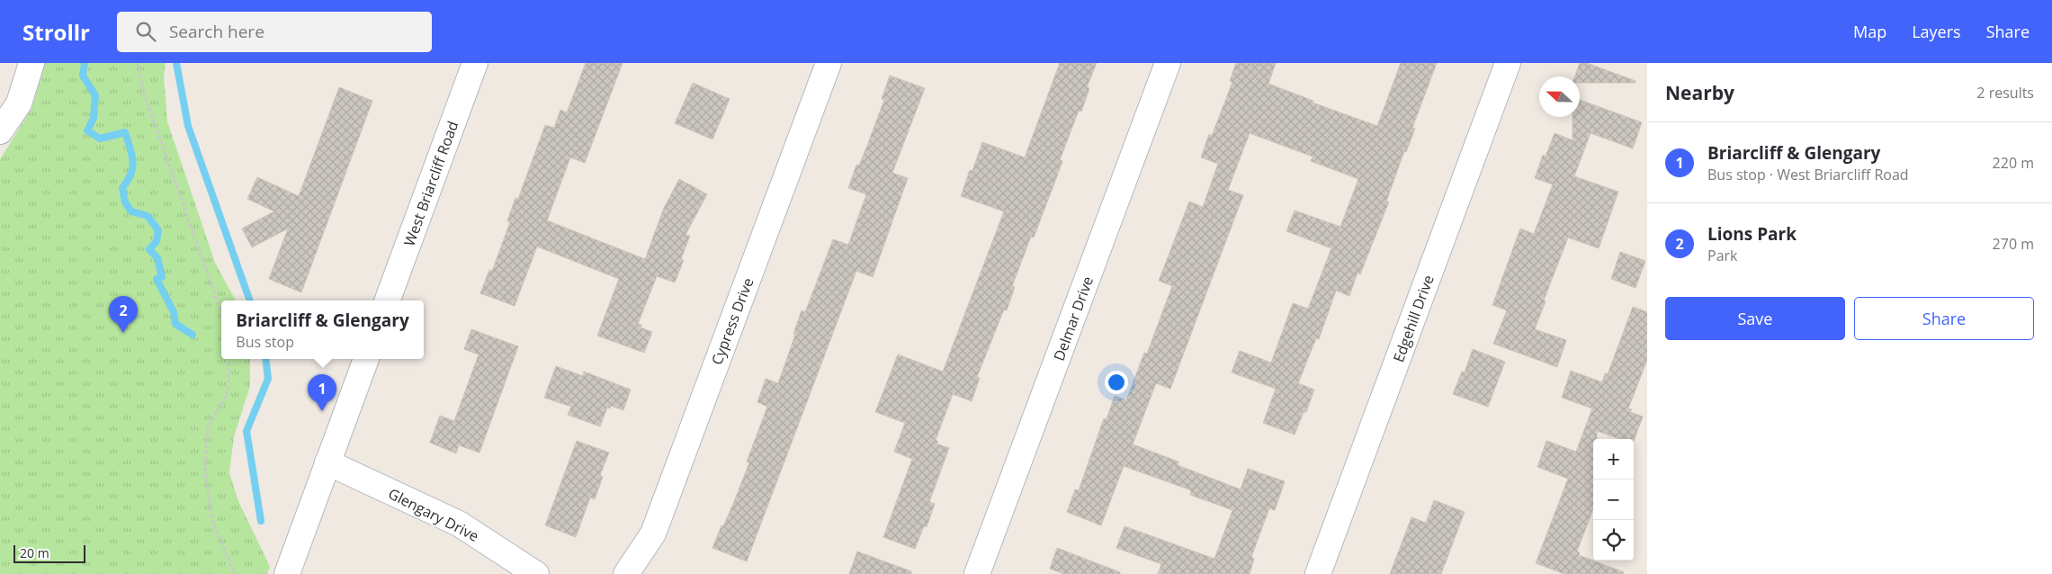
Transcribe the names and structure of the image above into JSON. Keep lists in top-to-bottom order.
{
  "streets": {
    "street": [
      "West Briarcliff Road",
      "Delmar Drive",
      "Edgehill Drive",
      "Cypress Drive",
      "Glengary Drive"
    ]
  },
  "scale_bar": "20 m",
  "north": "left",
  "page": {
    "header": "Strollr",
    "search": "Search here",
    "nav": ["Map", "Layers", "Share"],
    "heading": ["Nearby", "2 results"],
    "list": [
      {
        "mark": "1",
        "name": "Briarcliff & Glengary",
        "note": "Bus stop · West Briarcliff Road",
        "value": "220 m"
      },
      {
        "mark": "2",
        "name": "Lions Park",
        "note": "Park",
        "value": "270 m"
      }
    ],
    "buttons": ["Save", "Share"],
    "pins": ["2", "1"],
    "popup": ["Briarcliff & Glengary", "Bus stop"],
    "map_buttons": ["+", "−"],
    "scale": "20 m"
  }
}
